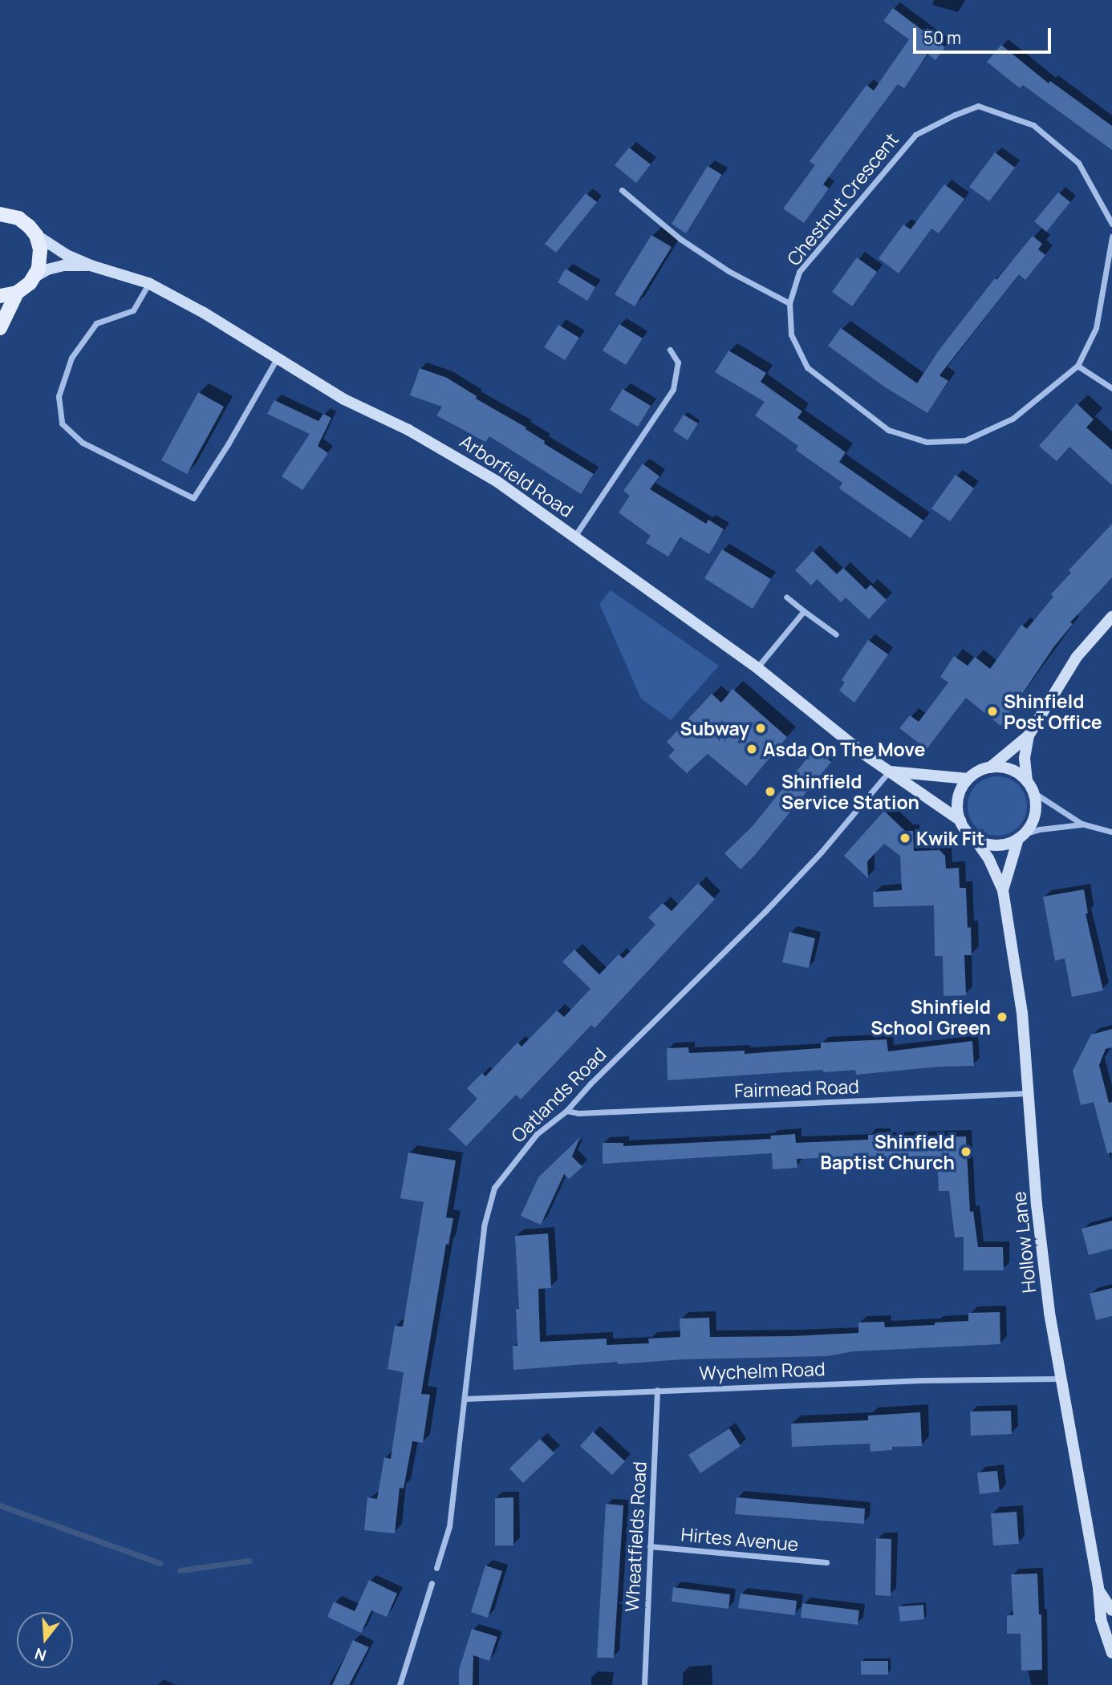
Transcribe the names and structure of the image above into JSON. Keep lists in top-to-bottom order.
{
  "streets": {
    "main road": ["Arborfield Road", "Hollow Lane"],
    "street": [
      "Chestnut Crescent",
      "Fairmead Road",
      "Oatlands Road",
      "Wychelm Road",
      "Wheatfields Road",
      "Hirtes Avenue"
    ]
  },
  "crossings": [
    ["Arborfield Road", "Oatlands Road"],
    ["Arborfield Road", "Hollow Lane"],
    ["Fairmead Road", "Oatlands Road"],
    ["Fairmead Road", "Hollow Lane"],
    ["Oatlands Road", "Wychelm Road"],
    ["Hollow Lane", "Wychelm Road"],
    ["Wychelm Road", "Wheatfields Road"],
    ["Wheatfields Road", "Hirtes Avenue"]
  ],
  "places": [
    "Shinfield Post Office",
    "Subway",
    "Asda On The Move",
    "Shinfield Service Station",
    "Kwik Fit",
    "Shinfield School Green",
    "Shinfield Baptist Church"
  ],
  "scale_bar": "50 m",
  "north": "bottom"
}
